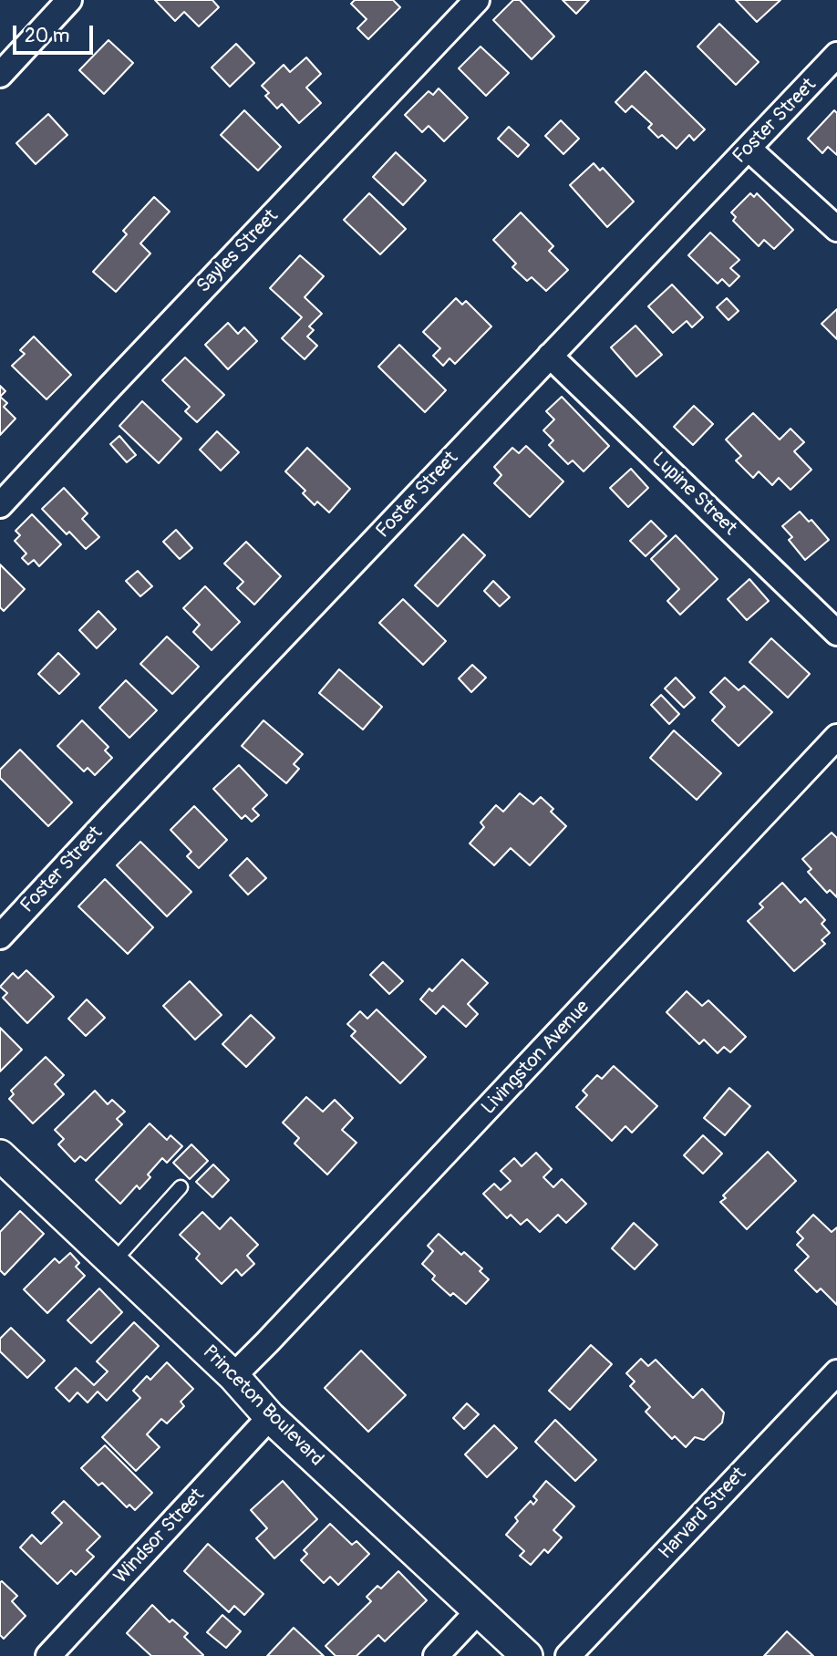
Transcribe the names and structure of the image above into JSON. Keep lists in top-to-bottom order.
{
  "streets": {
    "street": [
      "Foster Street",
      "Sayles Street",
      "Lupine Street",
      "Livingston Avenue",
      "Princeton Boulevard",
      "Harvard Street",
      "Windsor Street"
    ]
  },
  "crossings": [
    ["Foster Street", "Lupine Street"],
    ["Livingston Avenue", "Princeton Boulevard"],
    ["Princeton Boulevard", "Windsor Street"]
  ],
  "scale_bar": "20 m"
}
